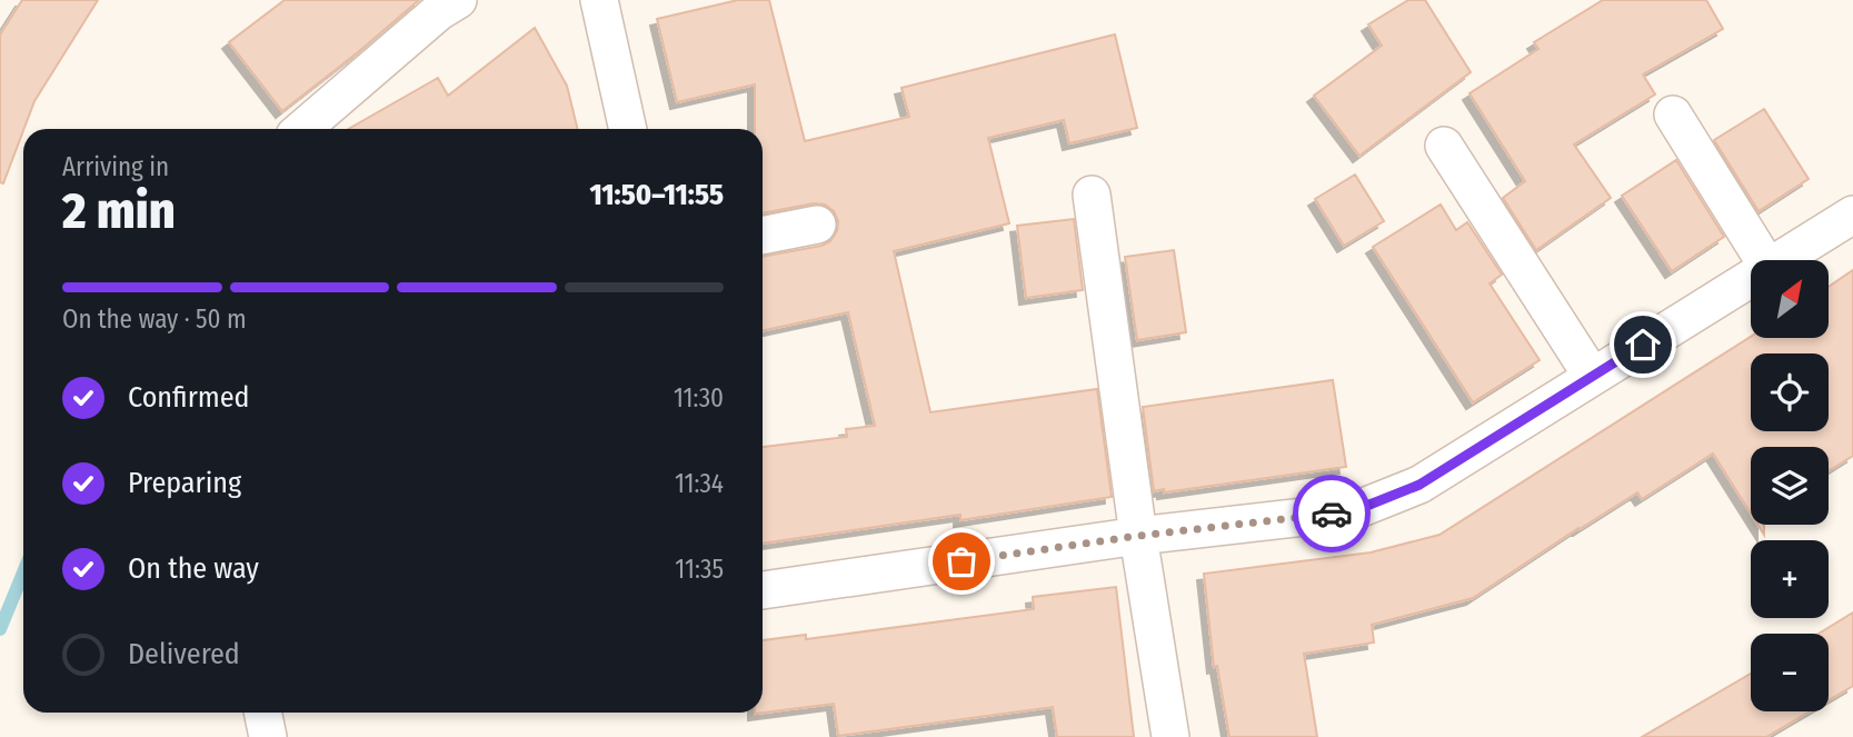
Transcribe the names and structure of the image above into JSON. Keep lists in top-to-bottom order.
{
  "north": "top right",
  "page": {
    "heading": ["2 min", "Arriving in", "11:50–11:55"],
    "map_buttons": ["+", "−"],
    "bar": "On the way · 50 m",
    "list": [
      ["Confirmed", "11:30"],
      ["Preparing", "11:34"],
      ["On the way", "11:35"],
      "Delivered"
    ]
  }
}
